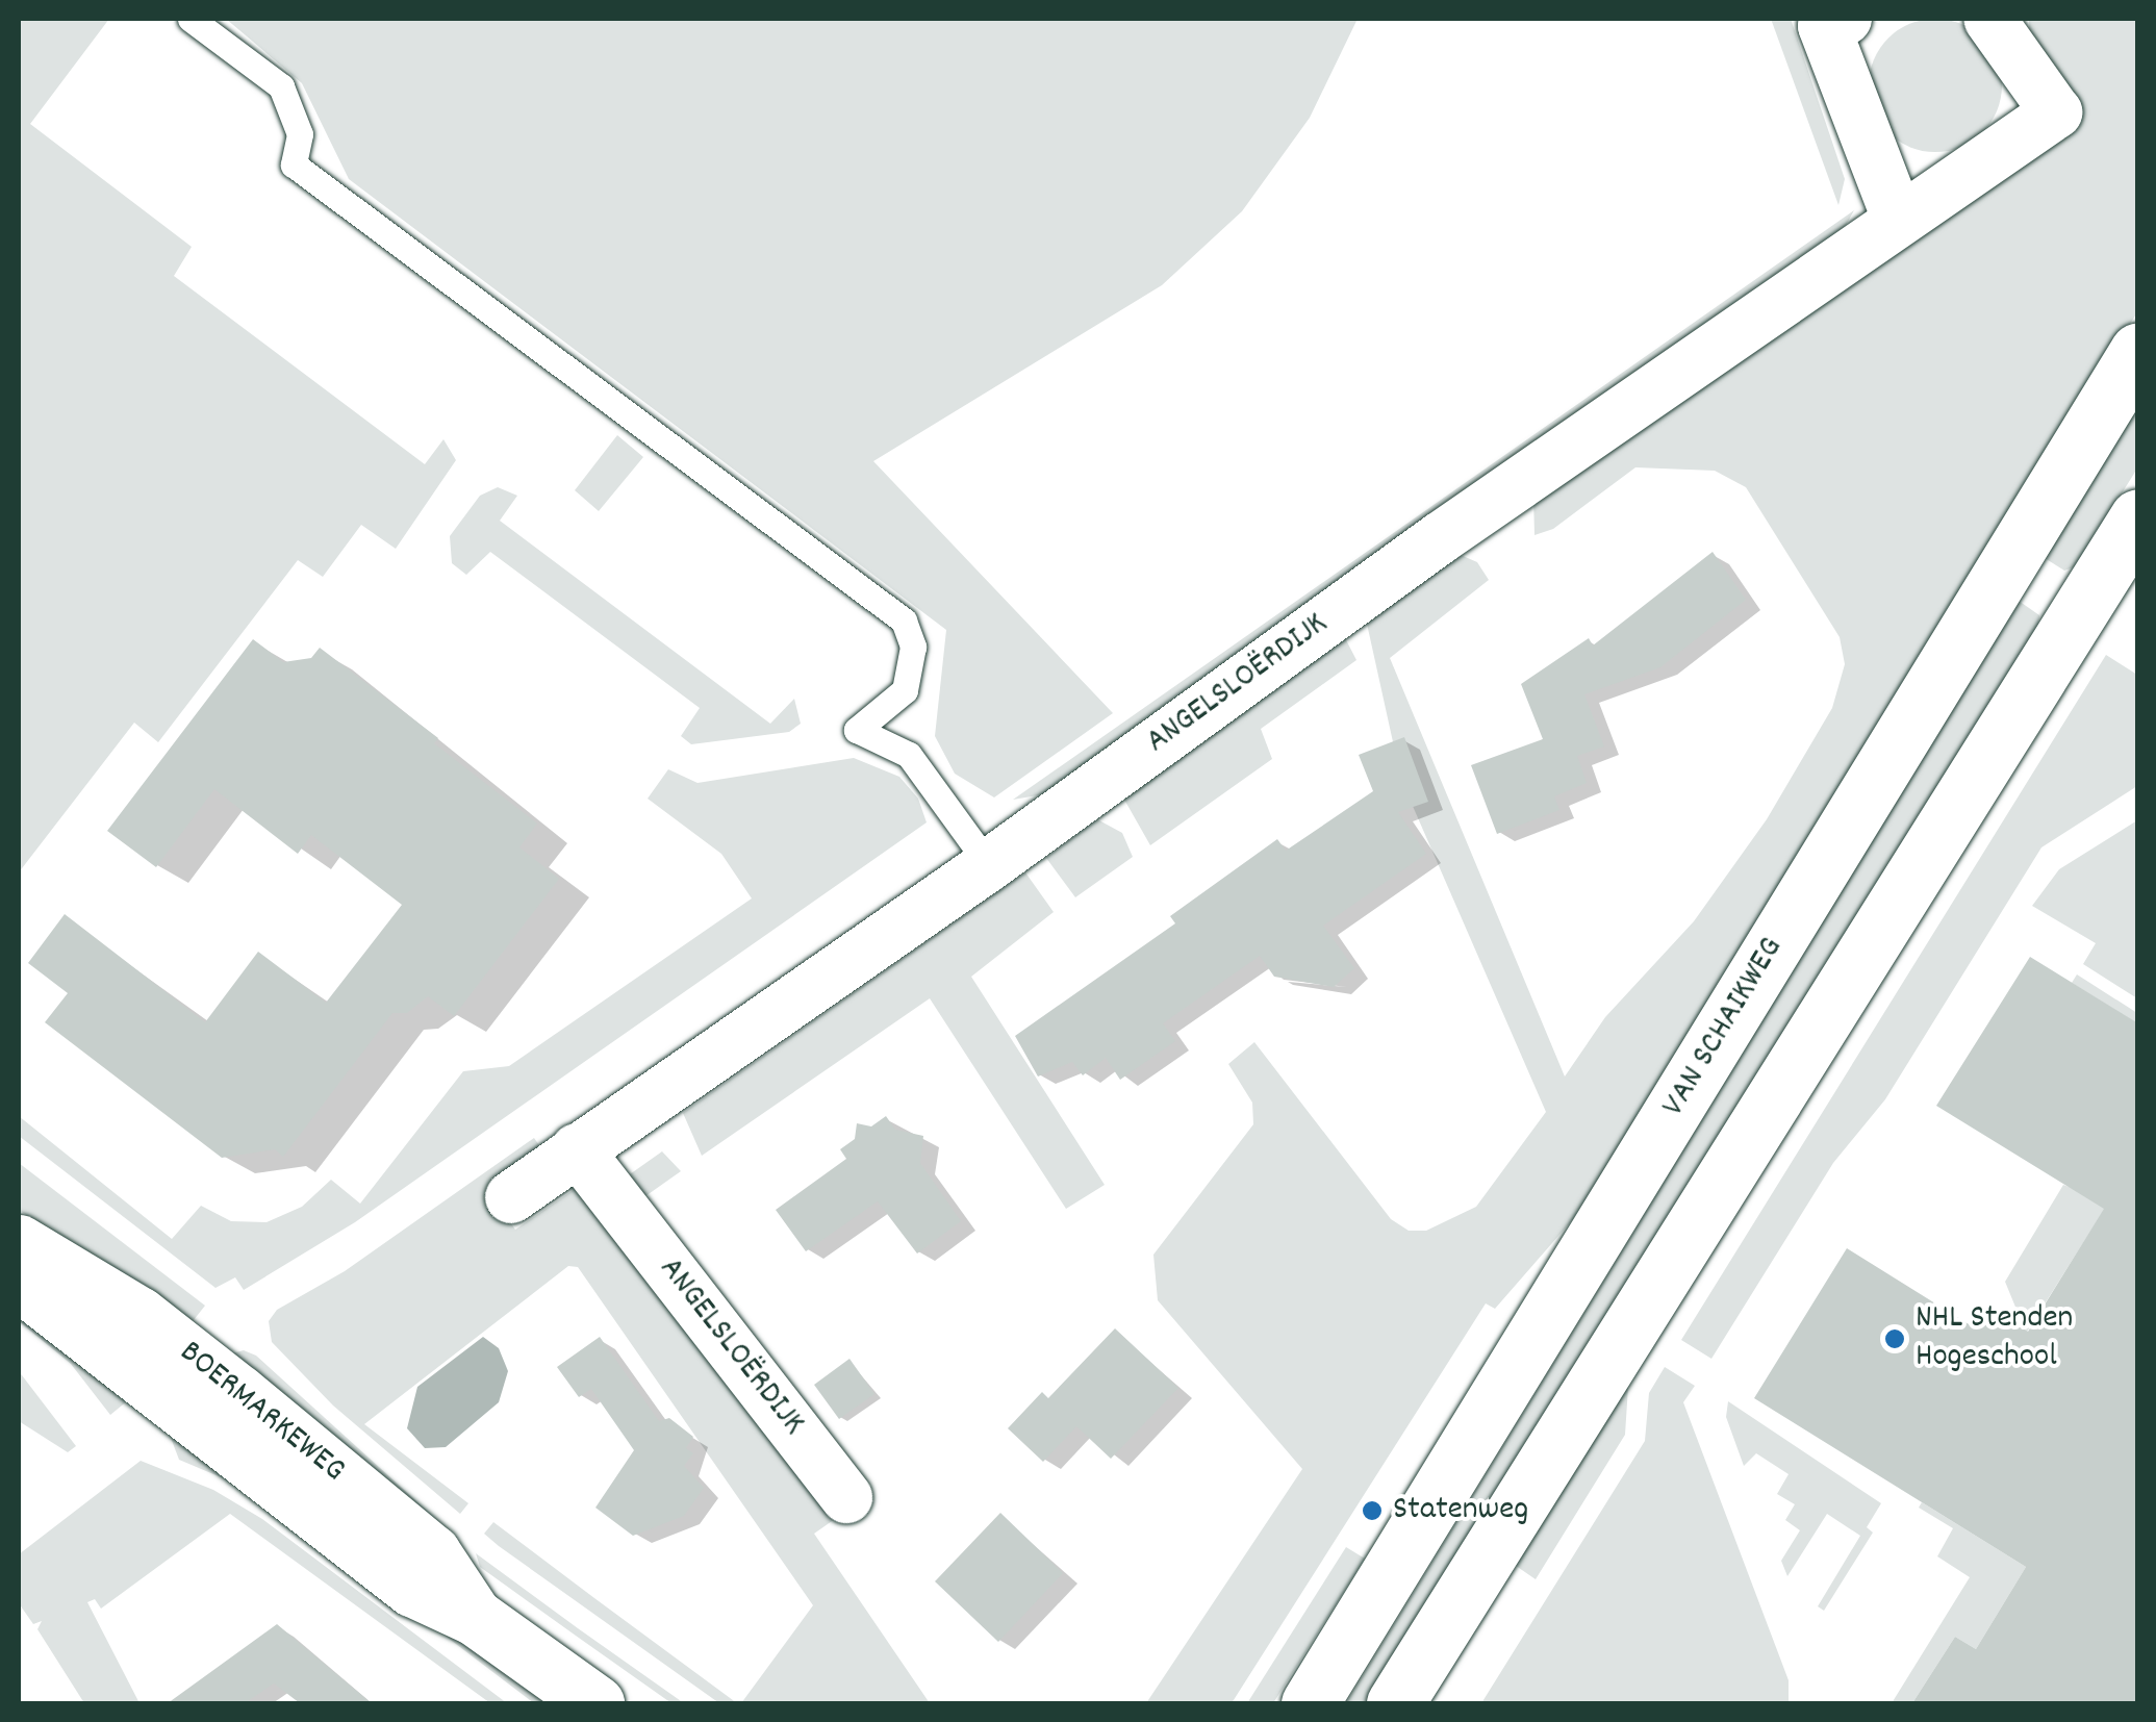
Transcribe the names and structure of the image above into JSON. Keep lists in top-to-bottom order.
{
  "streets": {
    "street": ["ANGELSLOËRDIJK", "VAN SCHAIKWEG", "BOERMARKEWEG"]
  },
  "places": ["NHL Stenden Hogeschool", "Statenweg"]
}
